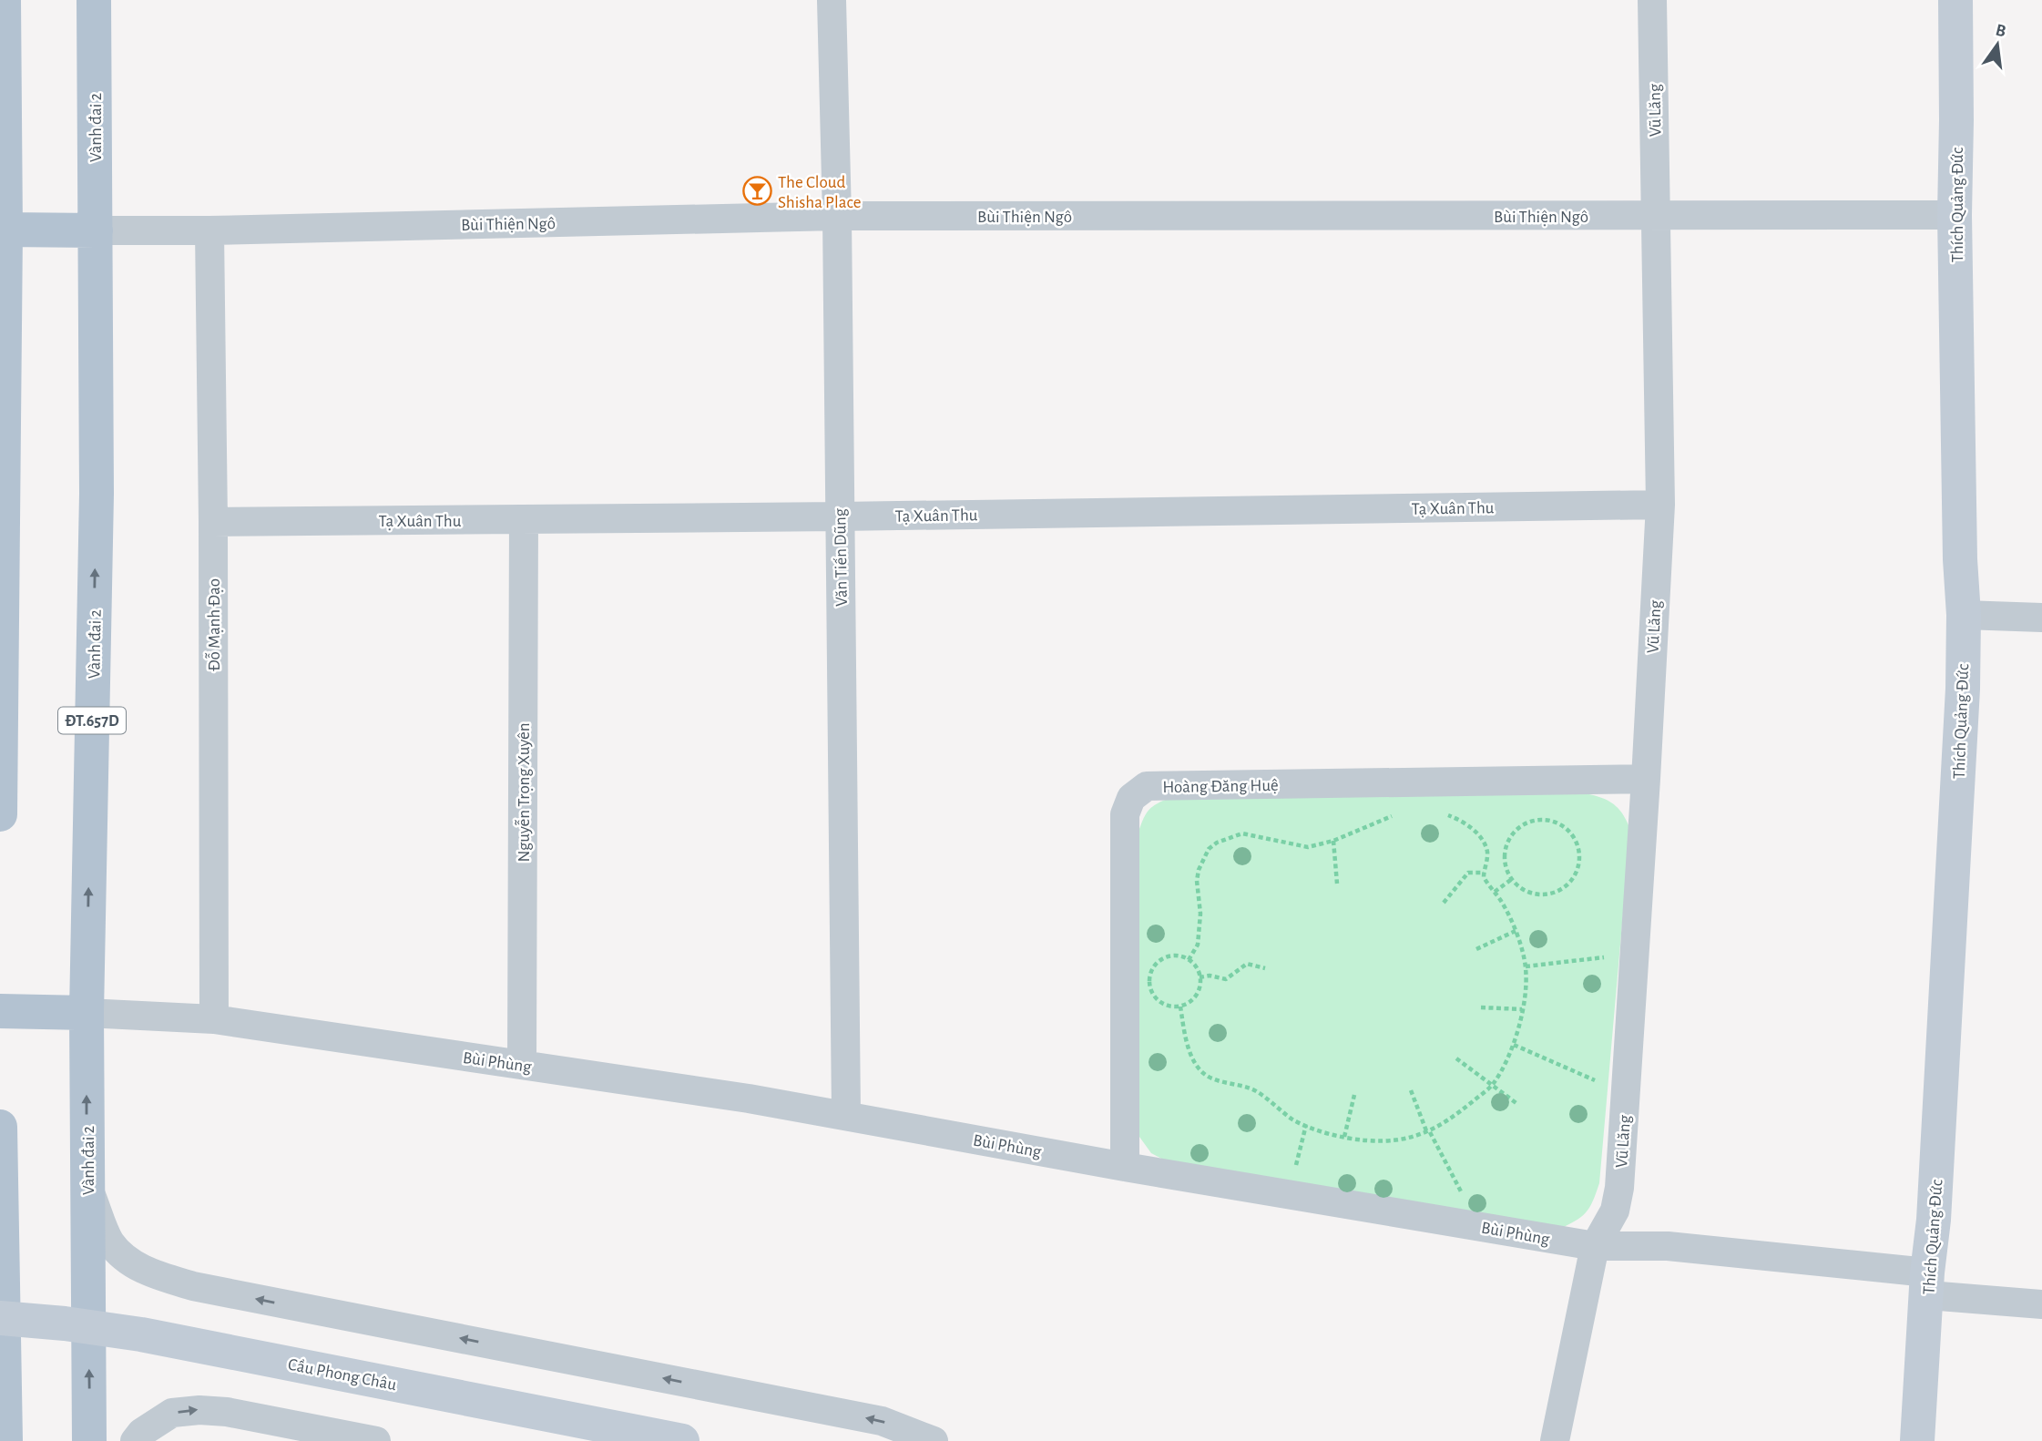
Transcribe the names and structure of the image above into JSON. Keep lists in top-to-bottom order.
{
  "streets": {
    "main road": ["Vành đai 2", "ĐT.657D"],
    "street": [
      "Vũ Lăng",
      "Thích Quảng Đức",
      "Bùi Thiện Ngô",
      "Tạ Xuân Thu",
      "Văn Tiến Dũng",
      "Đỗ Mạnh Đạo",
      "Hoàng Đăng Huệ",
      "Nguyễn Trọng Xuyên",
      "Bùi Phùng",
      "Cầu Phong Châu"
    ]
  },
  "crossings": [
    ["Vũ Lăng", "Bùi Thiện Ngô"],
    ["Vũ Lăng", "Tạ Xuân Thu"],
    ["Vũ Lăng", "Hoàng Đăng Huệ"],
    ["Vũ Lăng", "Bùi Phùng"],
    ["Vành đai 2", "Bùi Thiện Ngô"],
    ["Vành đai 2", "Bùi Phùng"],
    ["Thích Quảng Đức", "Bùi Thiện Ngô"],
    ["Thích Quảng Đức", "Bùi Phùng"],
    ["Bùi Thiện Ngô", "Văn Tiến Dũng"],
    ["Bùi Thiện Ngô", "Đỗ Mạnh Đạo"],
    ["Tạ Xuân Thu", "Văn Tiến Dũng"],
    ["Tạ Xuân Thu", "Đỗ Mạnh Đạo"],
    ["Tạ Xuân Thu", "Nguyễn Trọng Xuyên"],
    ["Văn Tiến Dũng", "Bùi Phùng"],
    ["Đỗ Mạnh Đạo", "Bùi Phùng"],
    ["Hoàng Đăng Huệ", "Bùi Phùng"],
    ["Nguyễn Trọng Xuyên", "Bùi Phùng"]
  ],
  "places": {
    "bar": ["The Cloud Shisha Place"]
  },
  "north": "top"
}
